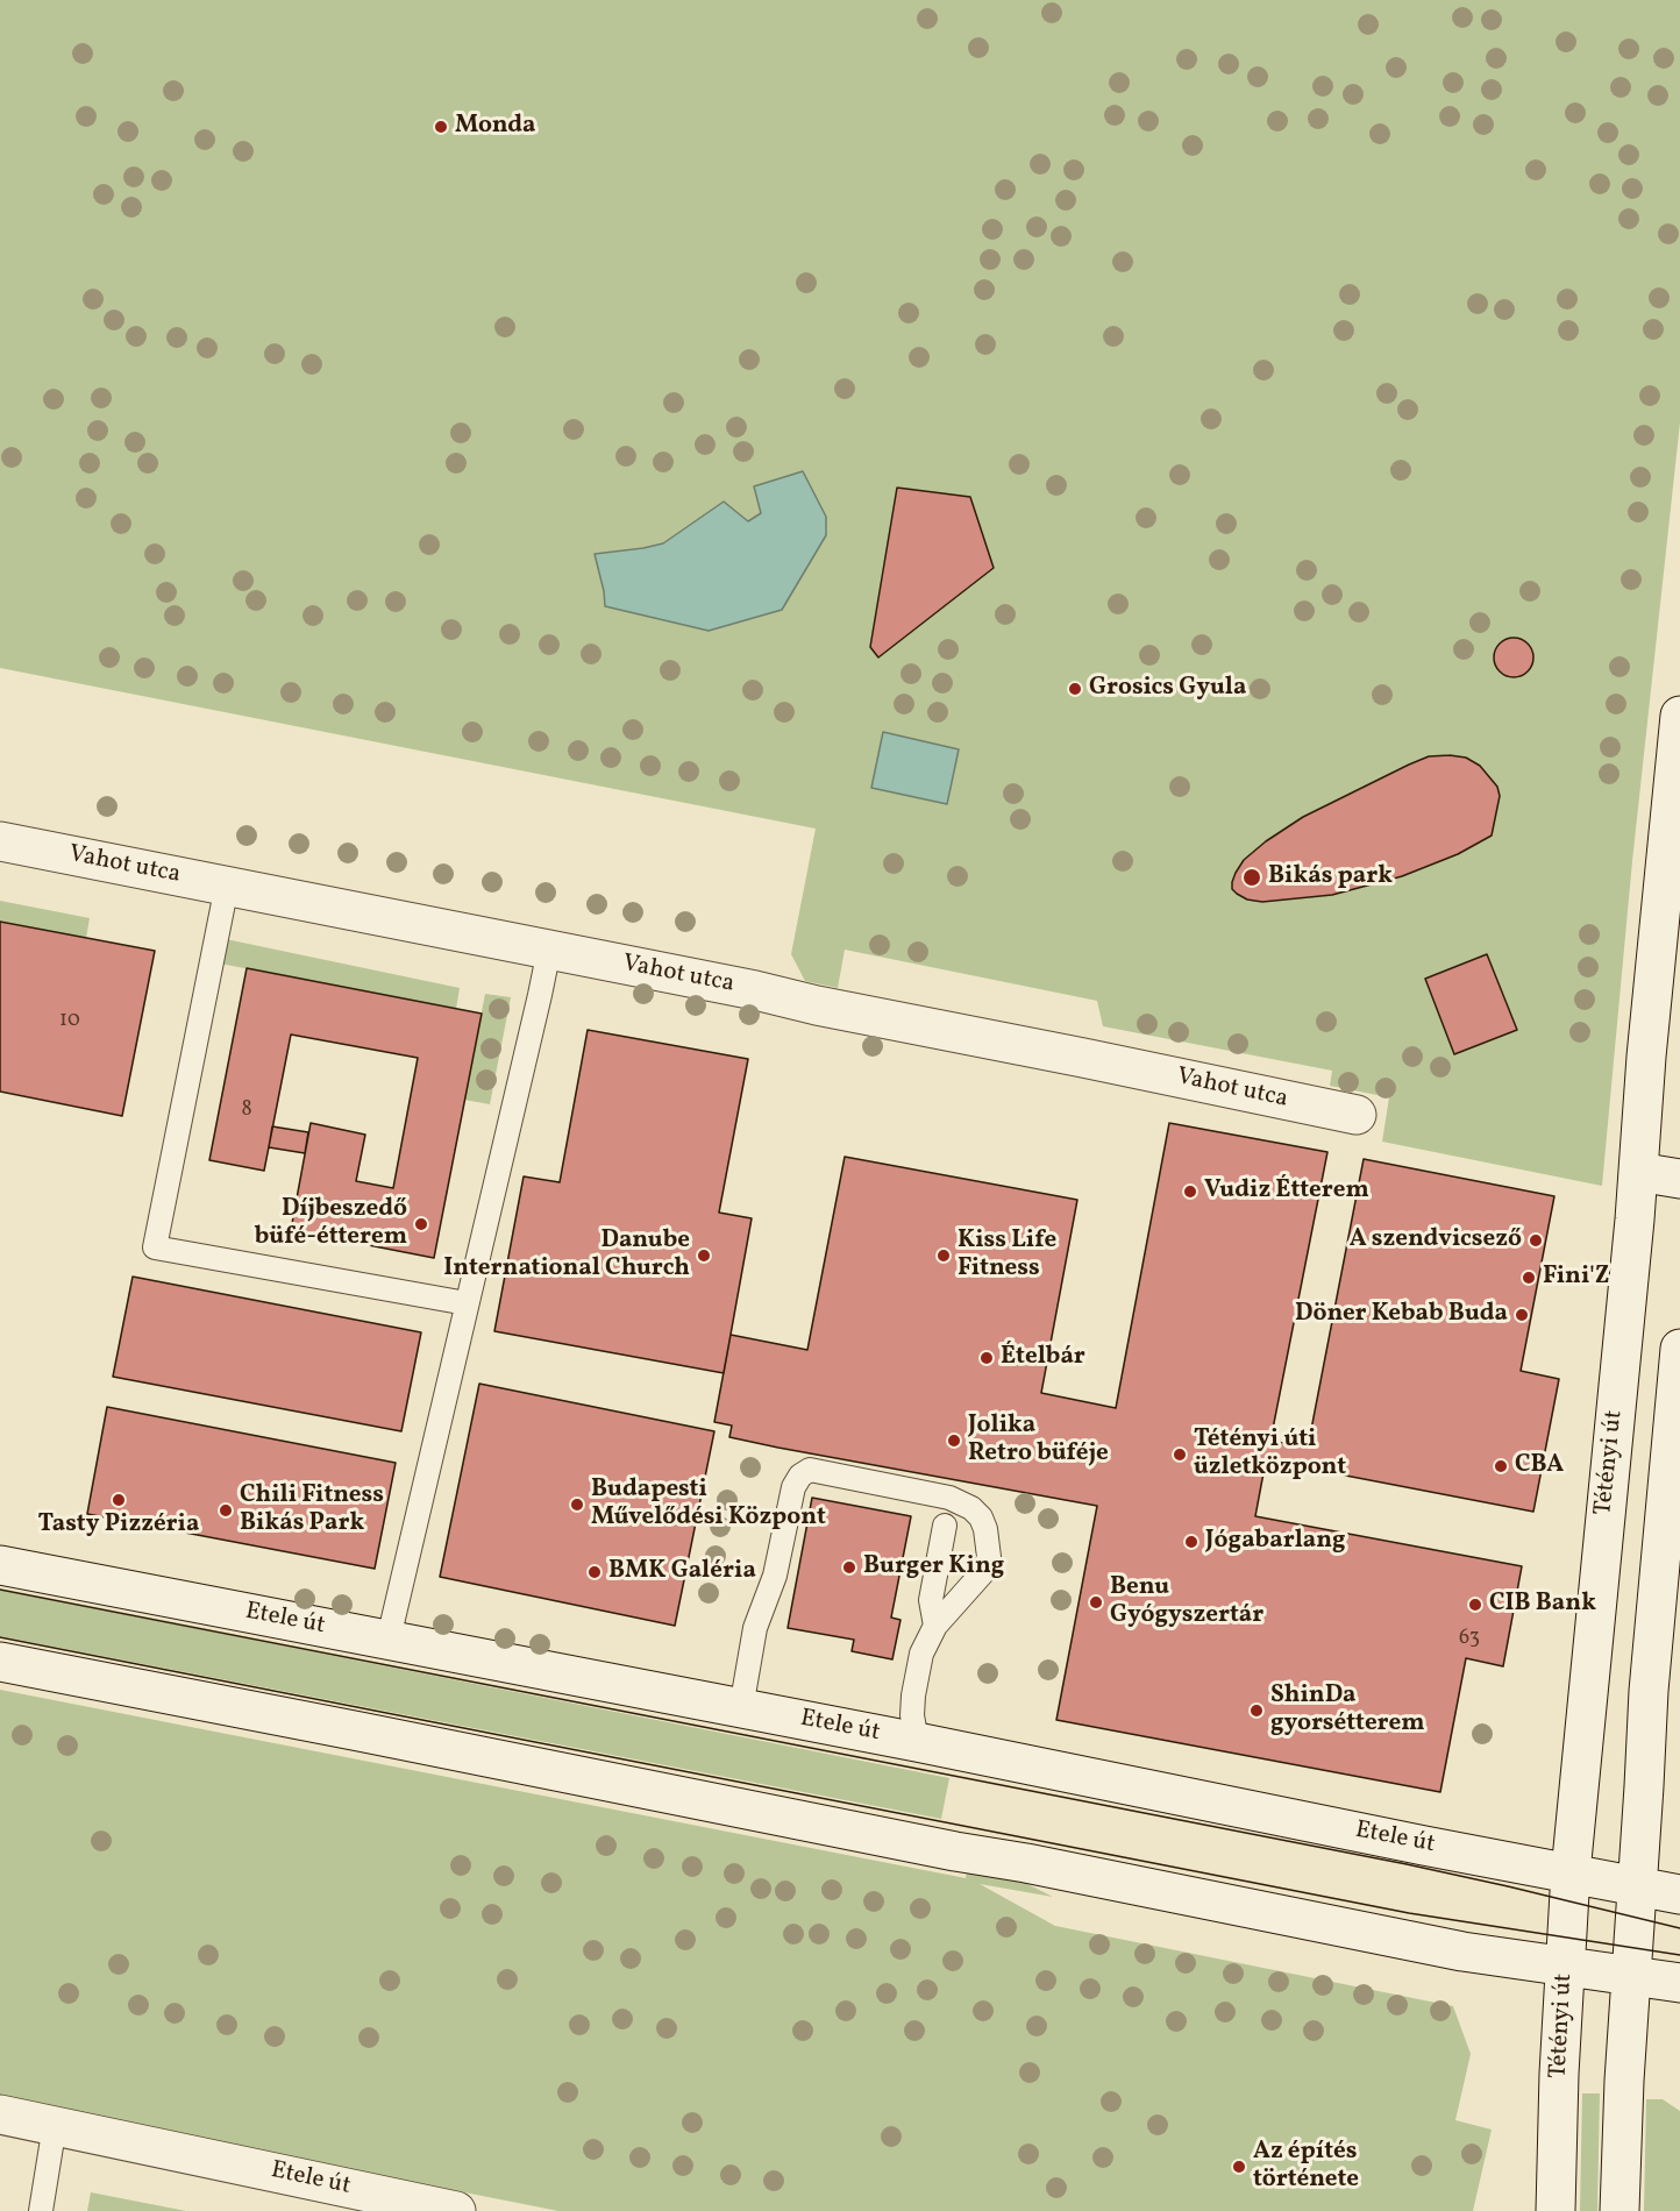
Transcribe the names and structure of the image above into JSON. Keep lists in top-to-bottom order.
{
  "streets": {
    "main road": ["Vahot utca", "Tétényi út", "Etele út"]
  },
  "crossings": [
    ["Tétényi út", "Etele út"]
  ],
  "places": [
    "Monda",
    "Grosics Gyula",
    "Bikás park",
    "Vudiz Étterem",
    "Díjbeszedő büfé-étterem",
    "A szendvicsező",
    "Danube International Church",
    "Kiss Life Fitness",
    "Fini'Z",
    "Döner Kebab Buda",
    "Ételbár",
    "Jolika Retro büféje",
    "Tétényi úti üzletközpont",
    "CBA",
    "Tasty Pizzéria",
    "Budapesti Művelődési Központ",
    "Chili Fitness Bikás Park",
    "Jógabarlang",
    "Burger King",
    "BMK Galéria",
    "Benu Gyógyszertár",
    "CIB Bank",
    "ShinDa gyorsétterem",
    "Az építés története"
  ],
  "house_numbers": ["10", "8", "63"]
}
